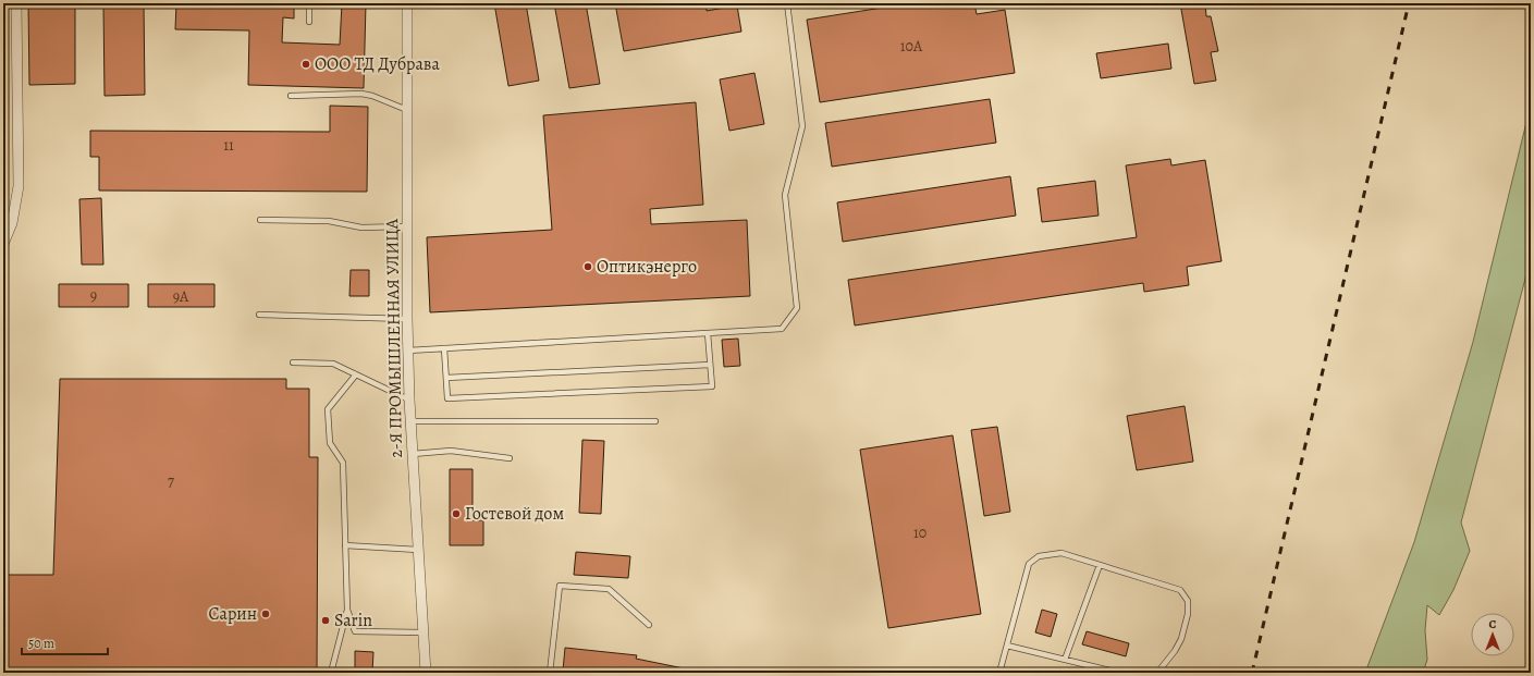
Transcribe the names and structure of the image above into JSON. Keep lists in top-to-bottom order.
{
  "streets": {
    "street": ["2-Я ПРОМЫШЛЕННАЯ УЛИЦА"]
  },
  "places": [
    "ООО ТД Дубрава",
    "Оптикэнерго",
    "Гостевой дом",
    "Сарин",
    "Sarin"
  ],
  "house_numbers": [
    "10А",
    "11",
    "9",
    "9А",
    "7",
    "10"
  ],
  "scale_bar": "50 m",
  "north": "top"
}
